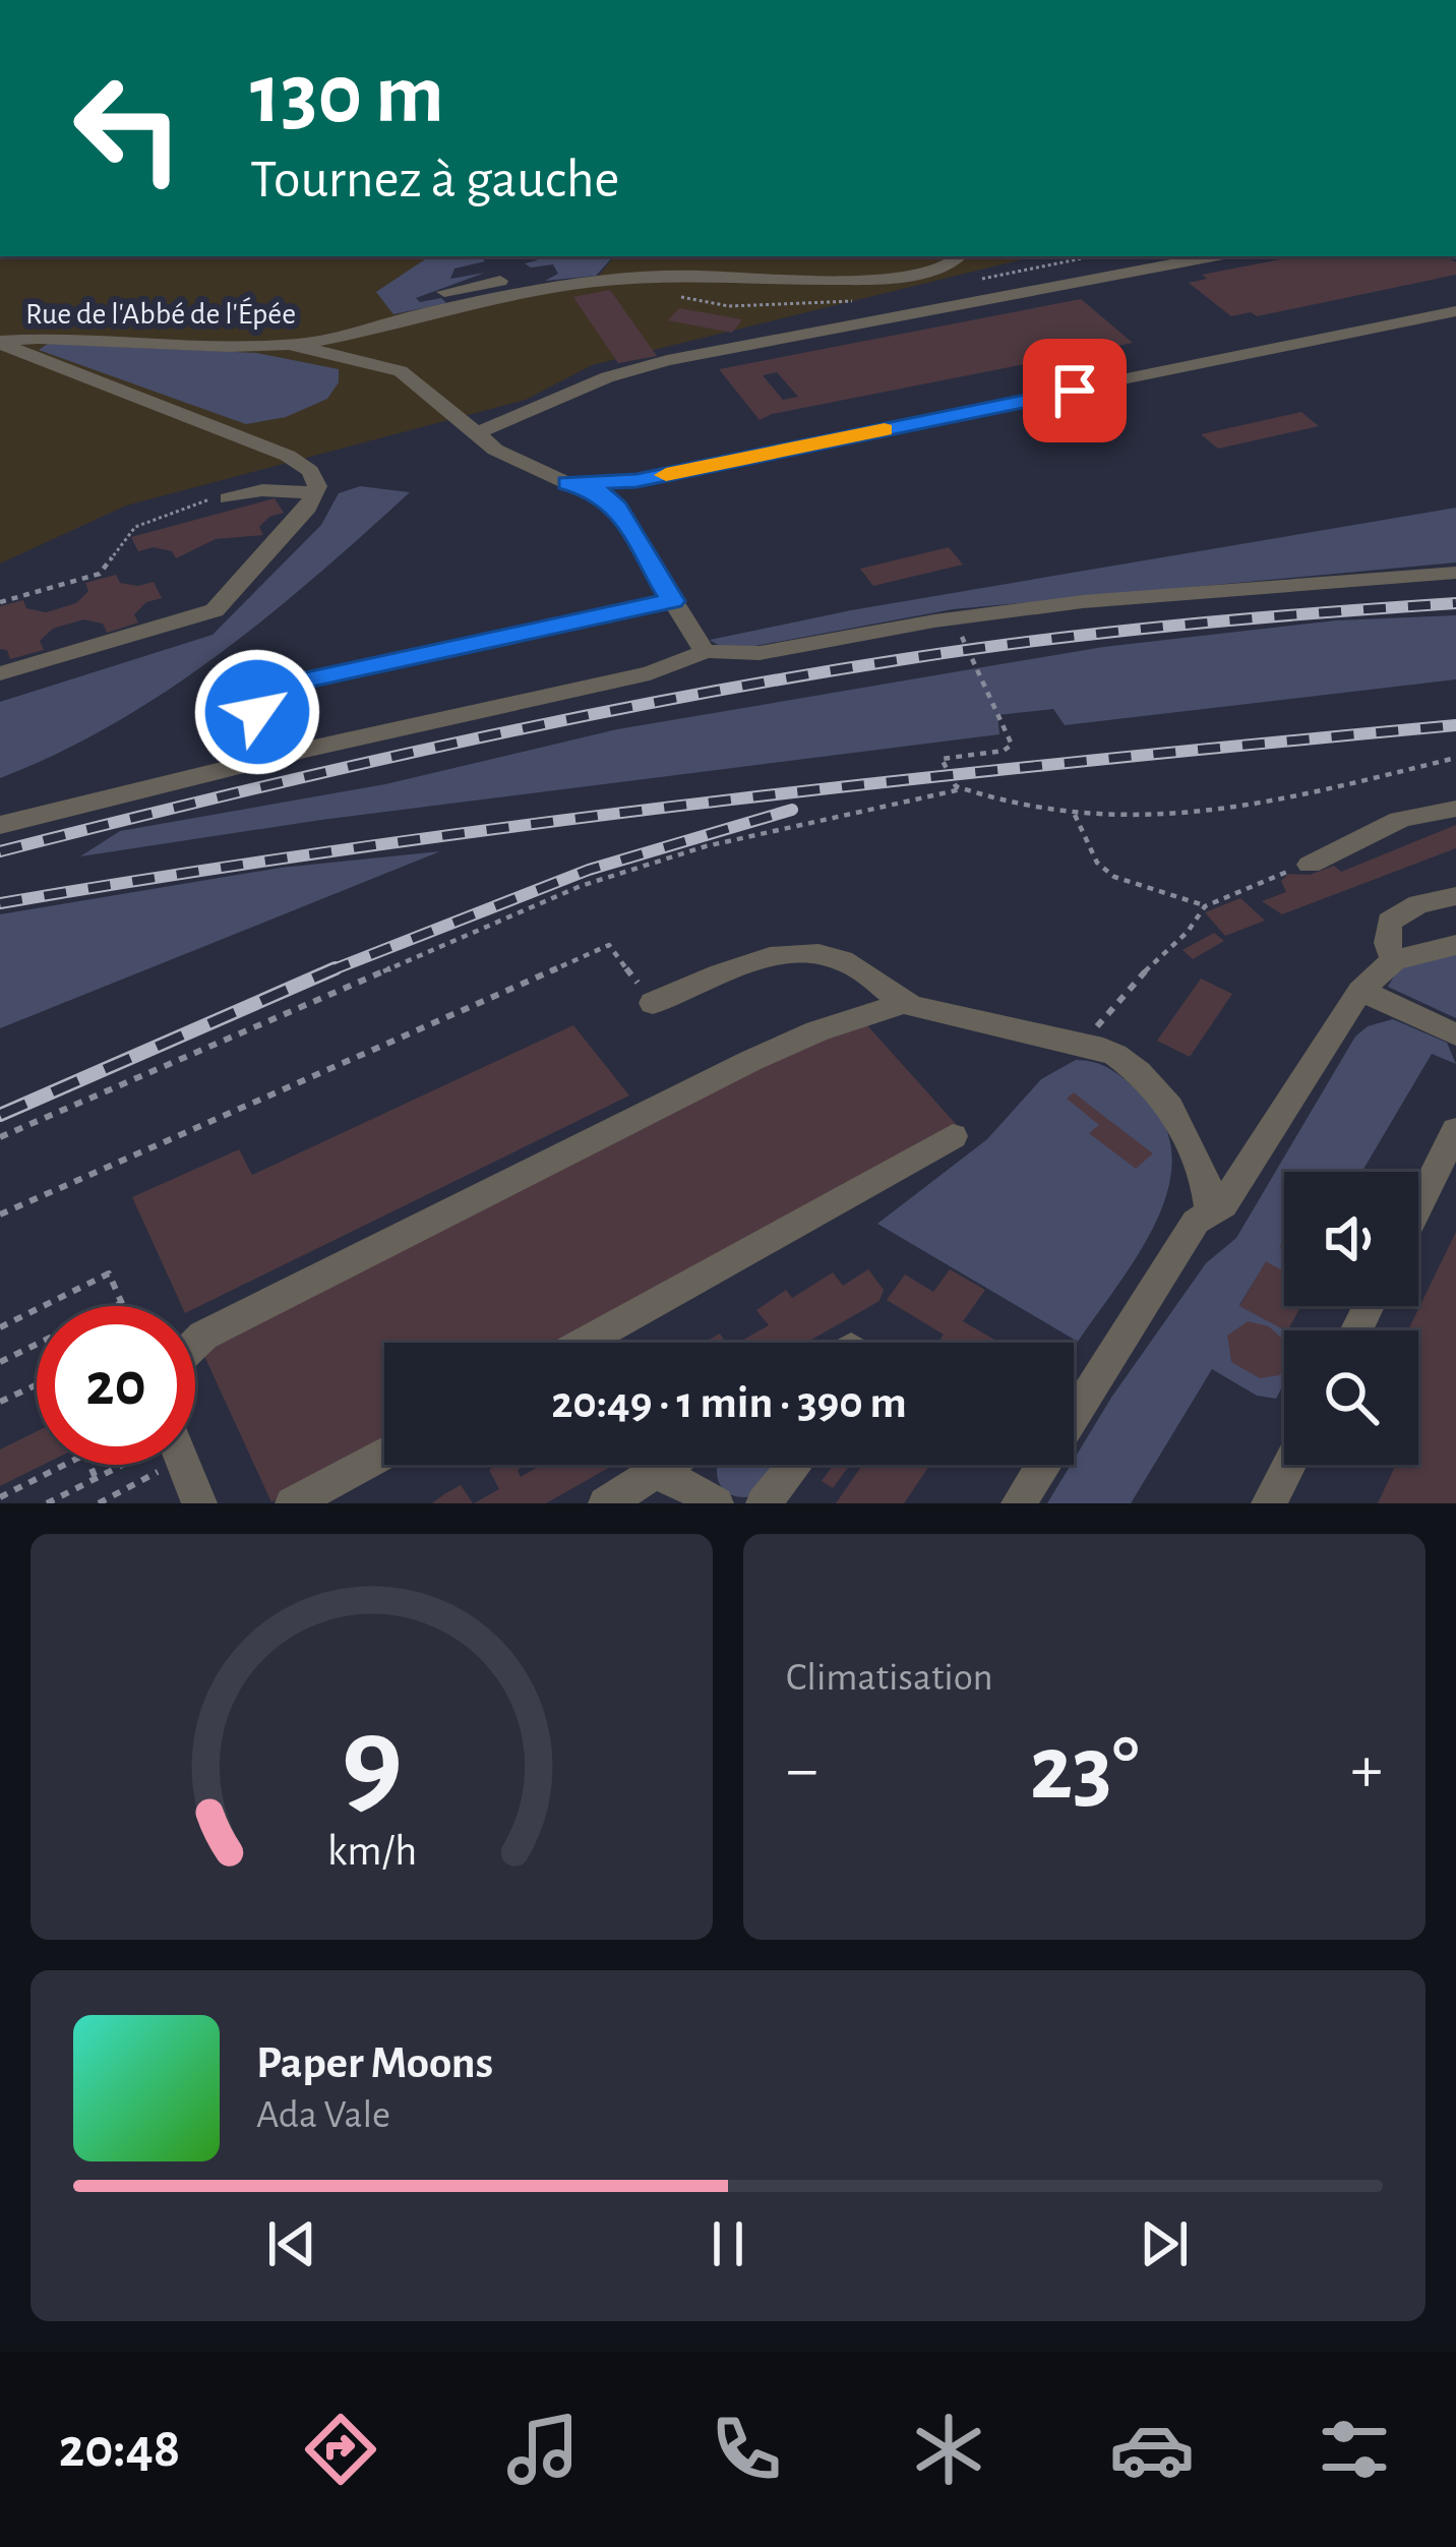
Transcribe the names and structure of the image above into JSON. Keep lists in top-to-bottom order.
{
  "streets": {
    "street": ["Rue de l'Abbé de l'Épée"]
  },
  "page": {
    "turn": ["130 m", "Tournez à gauche"],
    "limit": "20",
    "trip": "20:49 · 1 min · 390 m",
    "tile": "Climatisation",
    "heat": ["−", "23°", "+"],
    "song": ["Paper Moons", "Ada Vale"],
    "tabs": "20:48",
    "gauge": ["9", "km/h"]
  }
}
